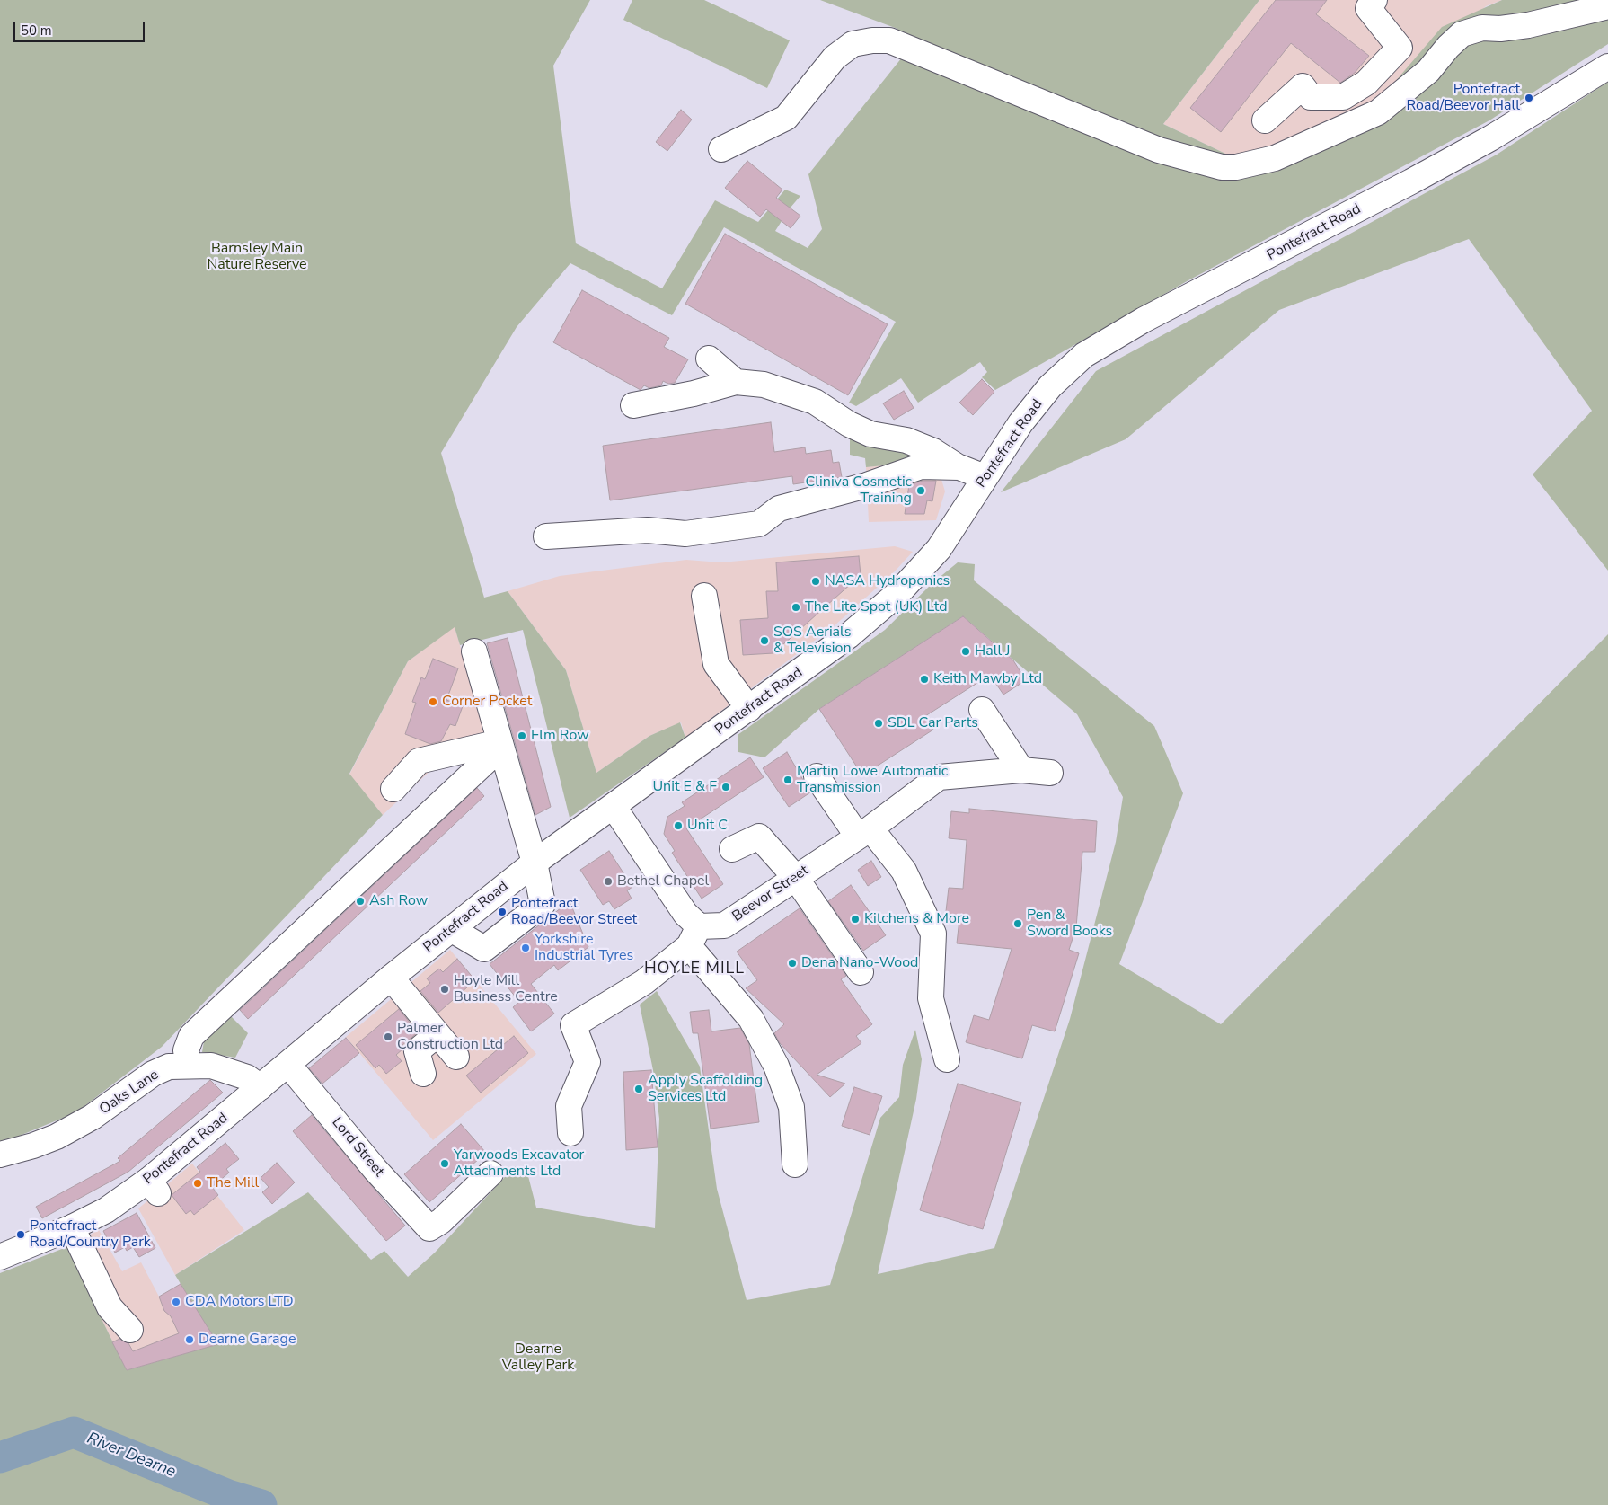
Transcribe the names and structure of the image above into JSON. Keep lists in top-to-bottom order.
{
  "streets": {
    "main road": [
      "Pontefract Road",
      "Beevor Street",
      "Oaks Lane",
      "Lord Street"
    ]
  },
  "crossings": [
    ["Pontefract Road", "Oaks Lane"],
    ["Pontefract Road", "Lord Street"]
  ],
  "districts": ["HOYLE MILL"],
  "water": ["River Dearne"],
  "parks": ["Barnsley Main Nature Reserve", "Dearne Valley Park"],
  "places": [
    "Pontefract Road/Beevor Hall",
    "Cliniva Cosmetic Training",
    "NASA Hydroponics",
    "The Lite Spot (UK) Ltd",
    "SOS Aerials & Television",
    "Hall J",
    "Keith Mawby Ltd",
    "Corner Pocket",
    "SDL Car Parts",
    "Elm Row",
    "Martin Lowe Automatic Transmission",
    "Unit E & F",
    "Unit C",
    "Bethel Chapel",
    "Ash Row",
    "Pontefract Road/Beevor Street",
    "Kitchens & More",
    "Pen & Sword Books",
    "Yorkshire Industrial Tyres",
    "Dena Nano-Wood",
    "Hoyle Mill Business Centre",
    "Palmer Construction Ltd",
    "Apply Scaffolding Services Ltd",
    "Yarwoods Excavator Attachments Ltd",
    "The Mill",
    "Pontefract Road/Country Park",
    "CDA Motors LTD",
    "Dearne Garage"
  ],
  "scale_bar": "50 m"
}
